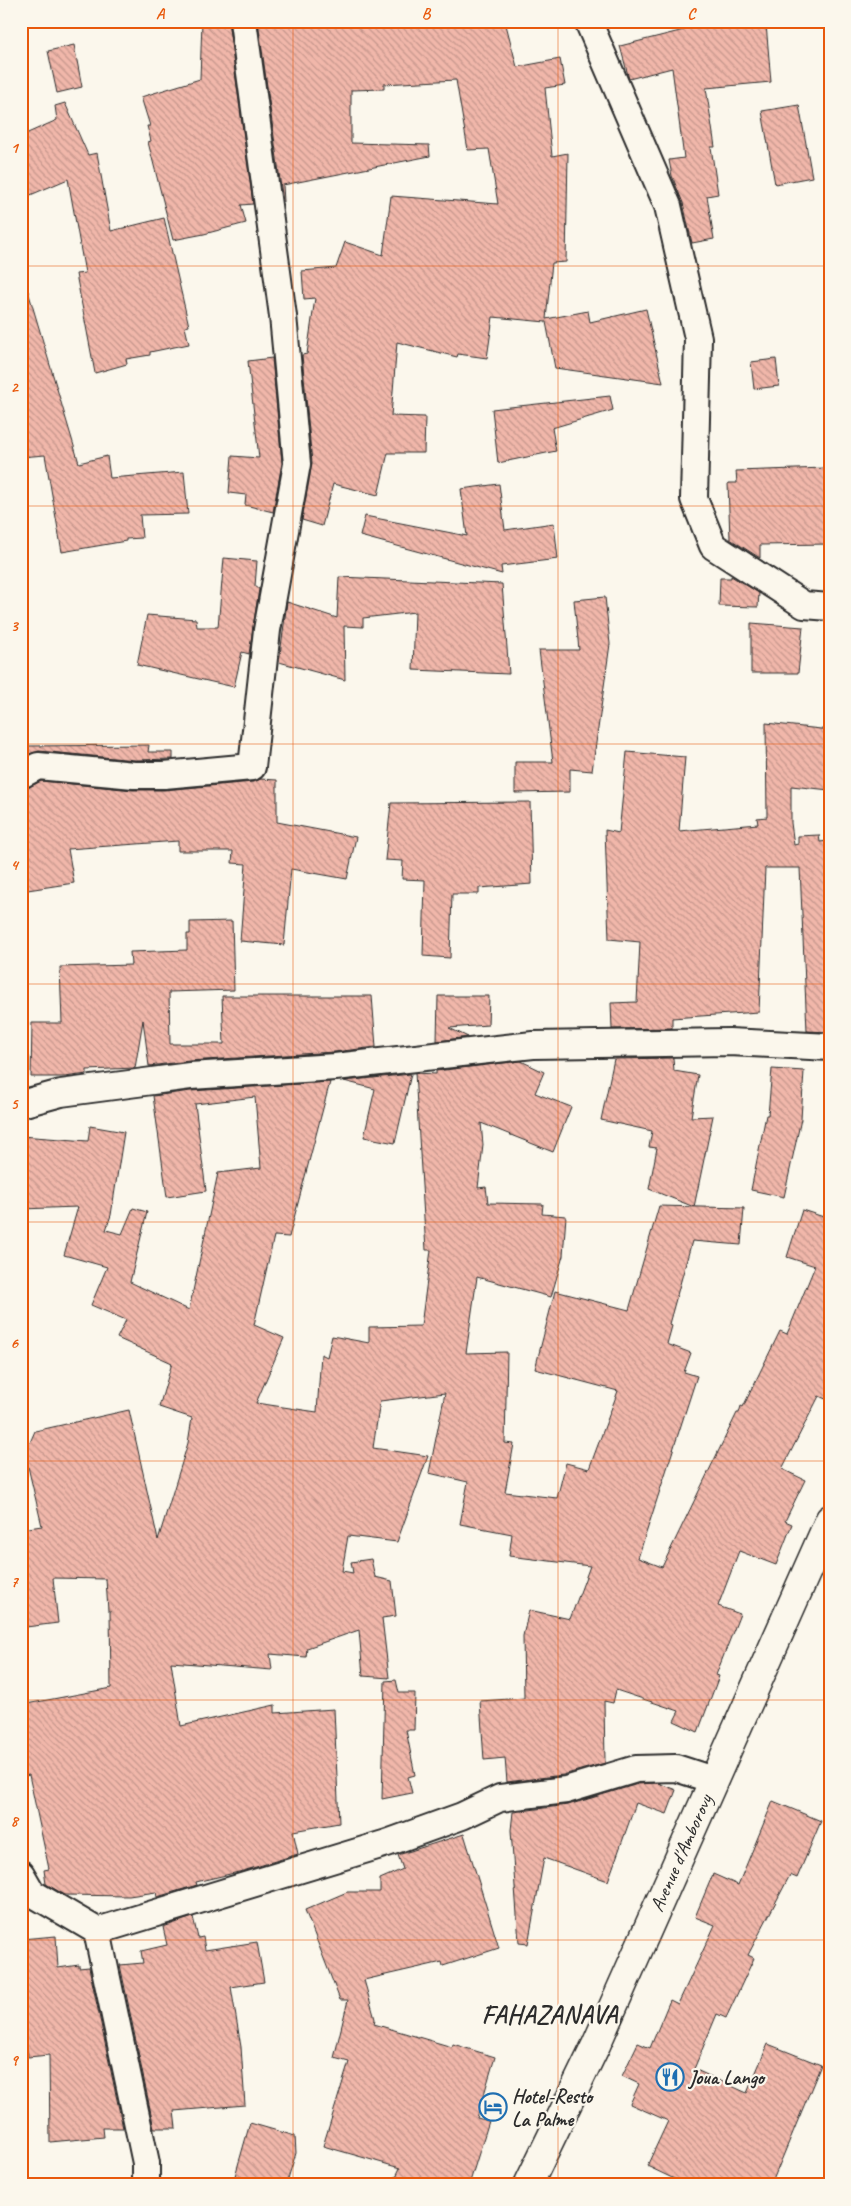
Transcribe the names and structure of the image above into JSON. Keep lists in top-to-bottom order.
{
  "streets": {
    "main road": ["Avenue d'Amborovy"]
  },
  "districts": ["FAHAZANAVA"],
  "places": {
    "restaurant": ["Joua Lango"],
    "hotel": ["Hotel-Resto La Palme"]
  },
  "grid": {
    "columns": ["A", "B", "C"],
    "rows": [
      "1",
      "2",
      "3",
      "4",
      "5",
      "6",
      "7",
      "8",
      "9"
    ]
  }
}
